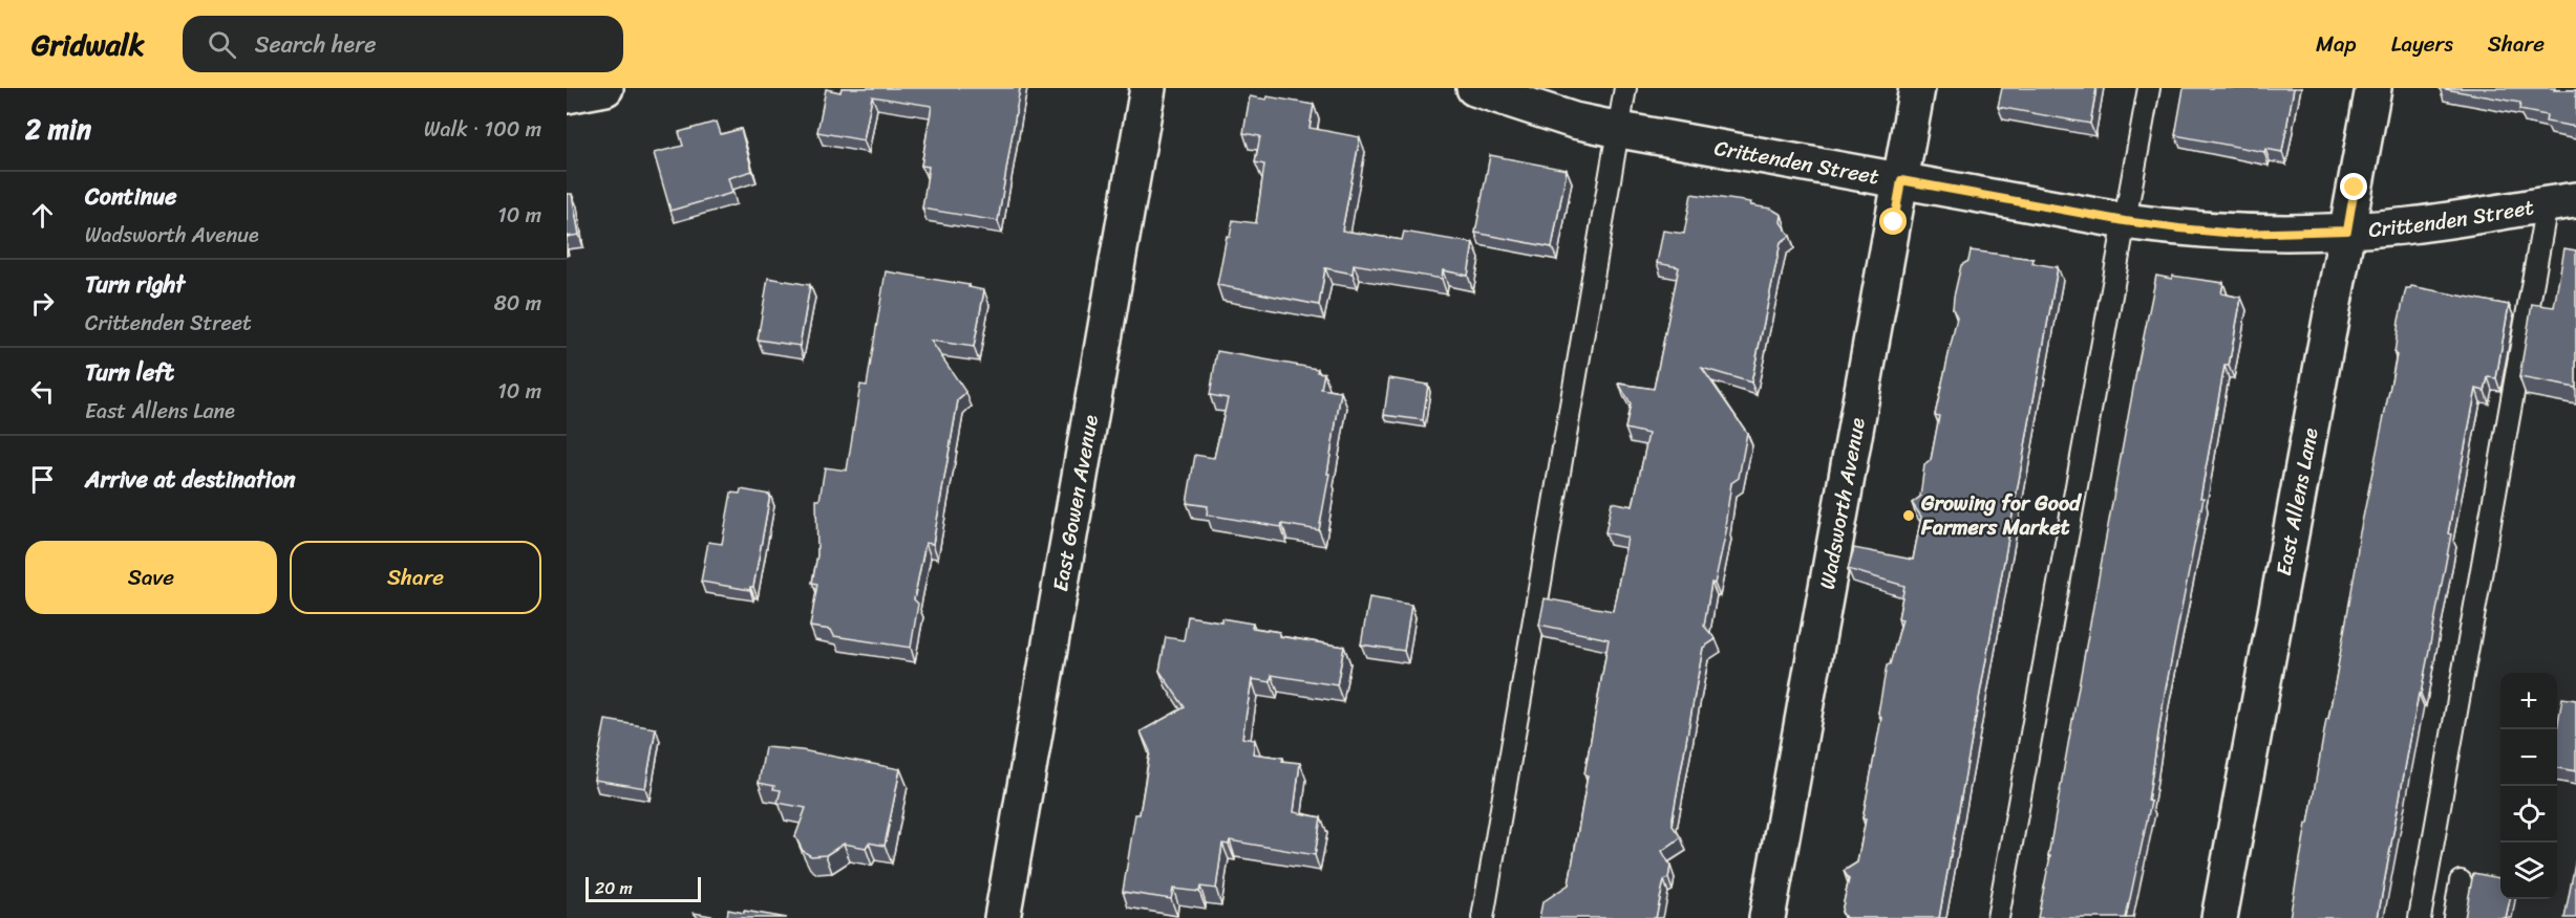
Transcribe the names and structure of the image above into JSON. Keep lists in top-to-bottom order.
{
  "streets": {
    "street": [
      "Crittenden Street",
      "East Gowen Avenue",
      "Wadsworth Avenue",
      "East Allens Lane"
    ]
  },
  "crossings": [
    ["Crittenden Street", "Wadsworth Avenue"],
    ["Crittenden Street", "East Allens Lane"]
  ],
  "places": ["Growing for Good Farmers Market"],
  "scale_bar": "20 m",
  "page": {
    "header": "Gridwalk",
    "search": "Search here",
    "nav": ["Map", "Layers", "Share"],
    "heading": ["2 min", "Walk · 100 m"],
    "list": [
      ["Continue", "Wadsworth Avenue", "10 m"],
      ["Turn right", "Crittenden Street", "80 m"],
      ["Turn left", "East Allens Lane", "10 m"],
      "Arrive at destination"
    ],
    "buttons": ["Save", "Share"],
    "map_buttons": ["+", "−"],
    "scale": "20 m"
  }
}
